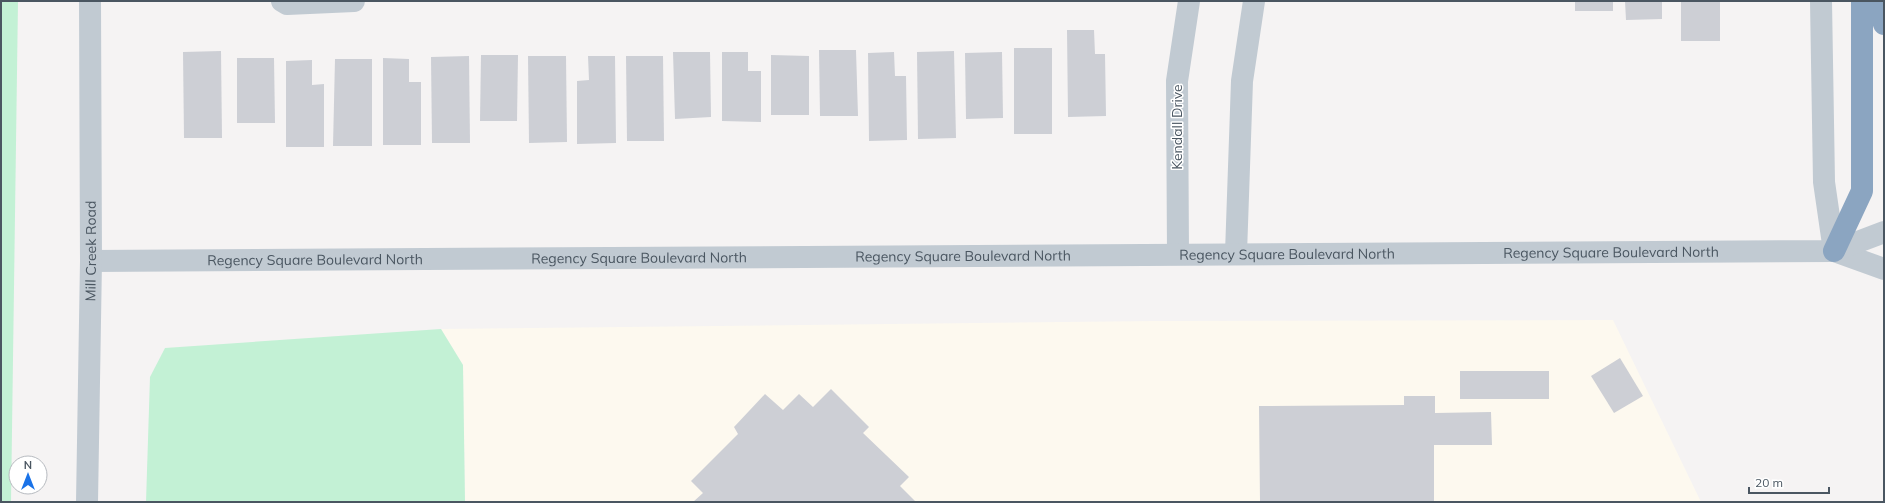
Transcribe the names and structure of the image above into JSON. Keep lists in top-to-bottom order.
{
  "streets": {
    "street": ["Kendall Drive", "Mill Creek Road", "Regency Square Boulevard North"]
  },
  "crossings": [
    ["Kendall Drive", "Regency Square Boulevard North"],
    ["Mill Creek Road", "Regency Square Boulevard North"]
  ],
  "scale_bar": "20 m",
  "north": "top"
}
